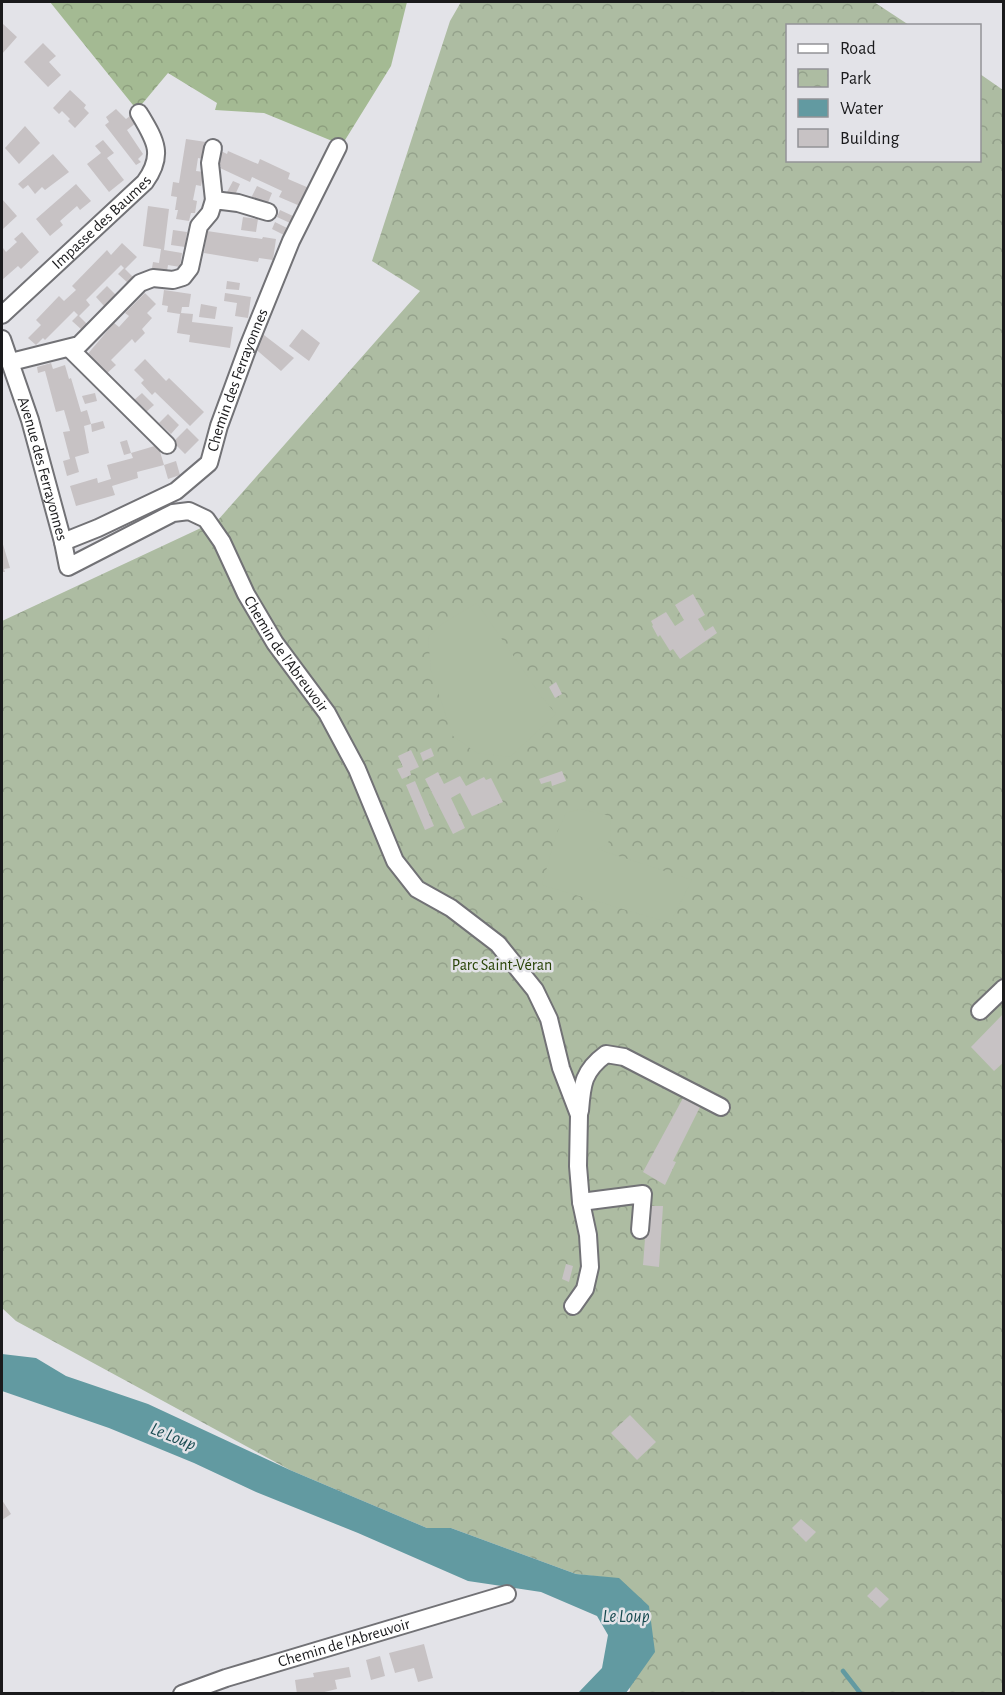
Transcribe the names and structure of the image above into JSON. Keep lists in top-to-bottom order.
{
  "streets": {
    "street": [
      "Impasse des Baumes",
      "Chemin des Ferrayonnes",
      "Avenue des Ferrayonnes",
      "Chemin de l'Abreuvoir"
    ]
  },
  "crossings": [
    ["Chemin des Ferrayonnes", "Avenue des Ferrayonnes"],
    ["Avenue des Ferrayonnes", "Chemin de l'Abreuvoir"]
  ],
  "water": ["Le Loup"],
  "parks": ["Parc Saint-Véran"],
  "legend": [
    "Road",
    "Park",
    "Water",
    "Building"
  ]
}
